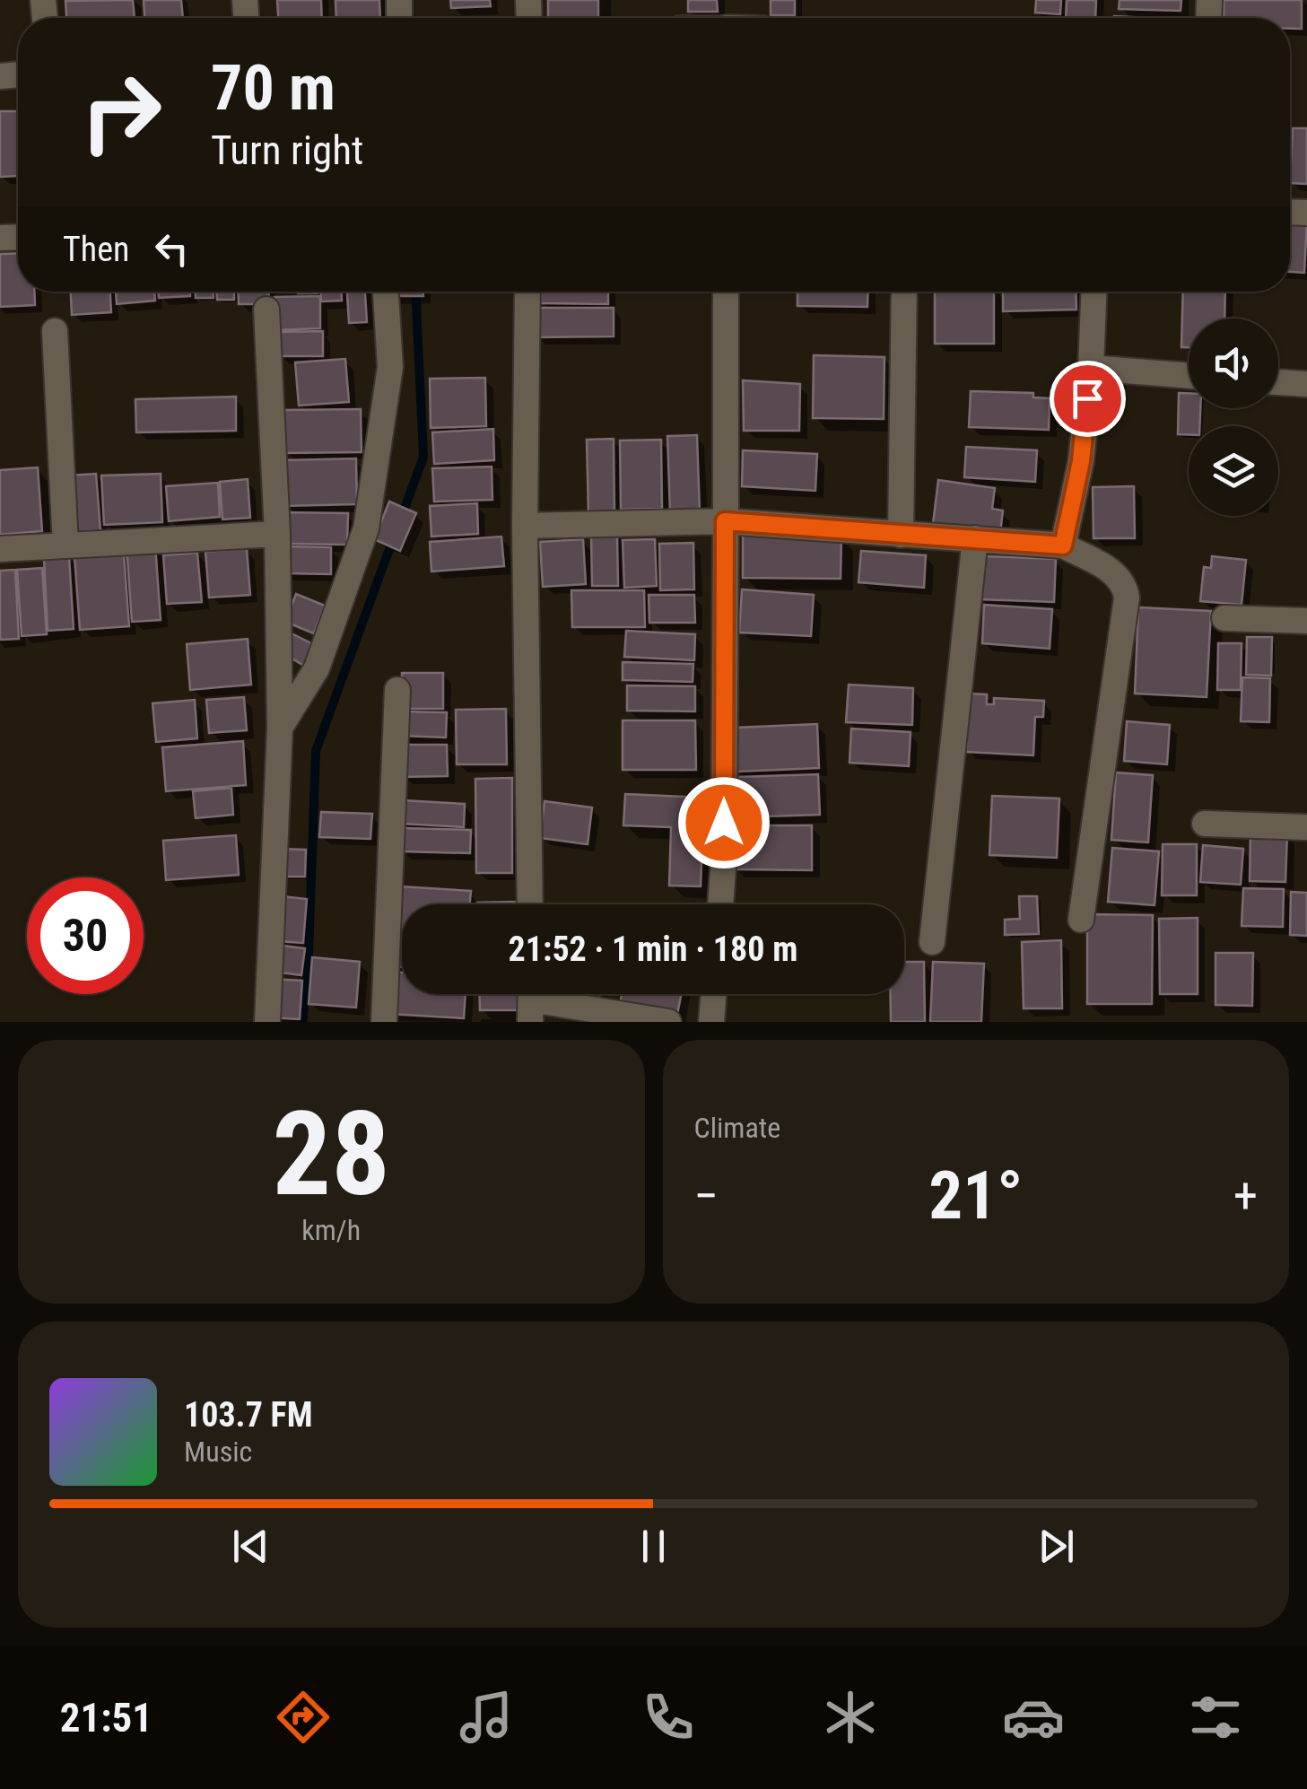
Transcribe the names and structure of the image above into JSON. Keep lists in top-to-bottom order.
{
  "page": {
    "turn": ["70 m", "Turn right"],
    "then": "Then",
    "limit": "30",
    "trip": "21:52 · 1 min · 180 m",
    "tile": [
      ["28", "km/h"],
      "Climate"
    ],
    "heat": ["−", "21°", "+"],
    "song": ["103.7 FM", "Music"],
    "tabs": "21:51"
  }
}
